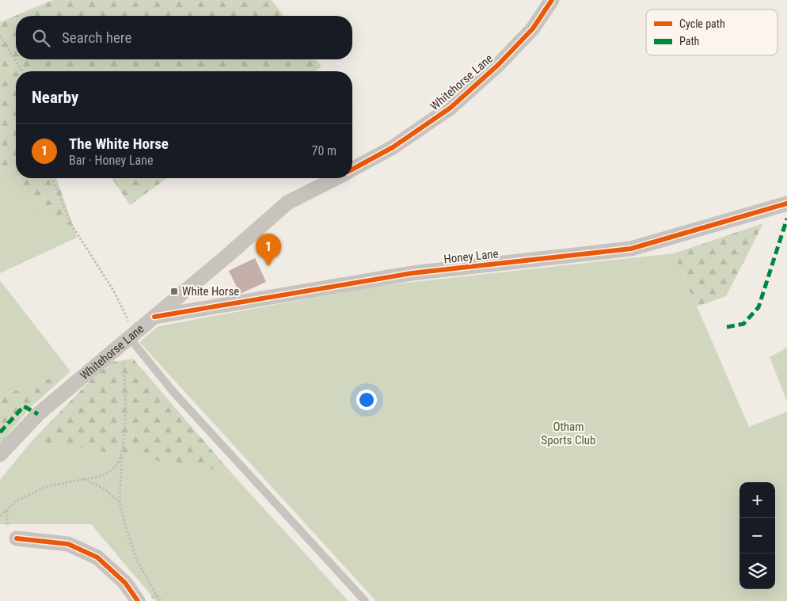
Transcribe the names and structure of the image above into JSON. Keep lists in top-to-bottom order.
{
  "streets": {
    "street": ["Whitehorse Lane", "Honey Lane"]
  },
  "crossings": [
    ["Whitehorse Lane", "Honey Lane"]
  ],
  "parks": ["Otham Sports Club"],
  "places": {
    "transit": ["White Horse"]
  },
  "legend": ["Cycle path", "Path"],
  "page": {
    "search": "Search here",
    "heading": "Nearby",
    "list": [
      {
        "mark": "1",
        "name": "The White Horse",
        "note": "Bar · Honey Lane",
        "value": "70 m"
      }
    ],
    "pins": "1",
    "map_buttons": ["+", "−"]
  }
}
